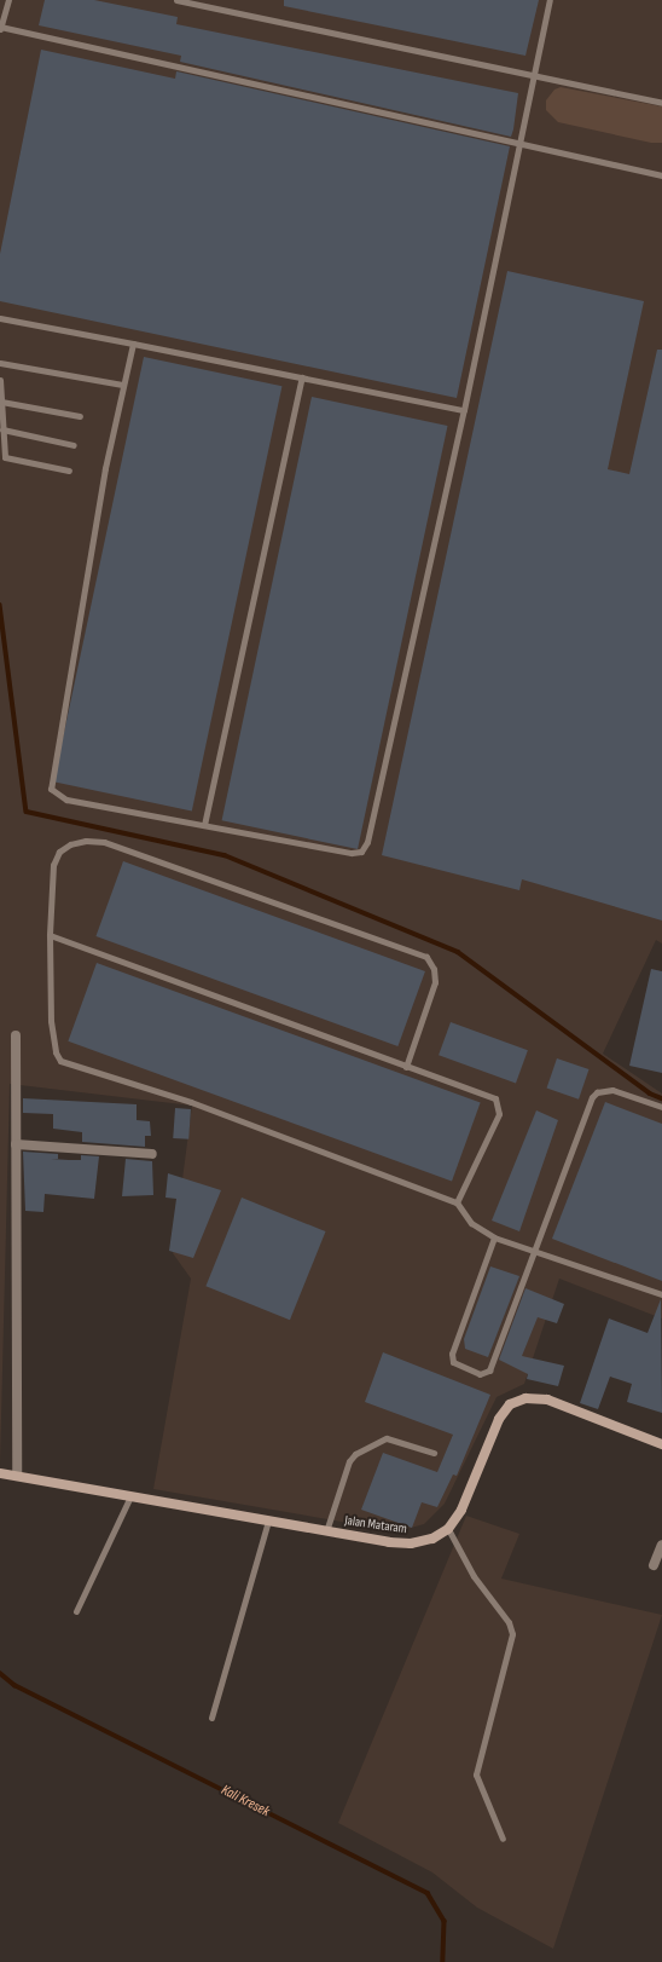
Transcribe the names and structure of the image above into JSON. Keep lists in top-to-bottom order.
{
  "streets": {
    "main road": ["Jalan Mataram"]
  },
  "water": ["Kali Kresek"]
}
